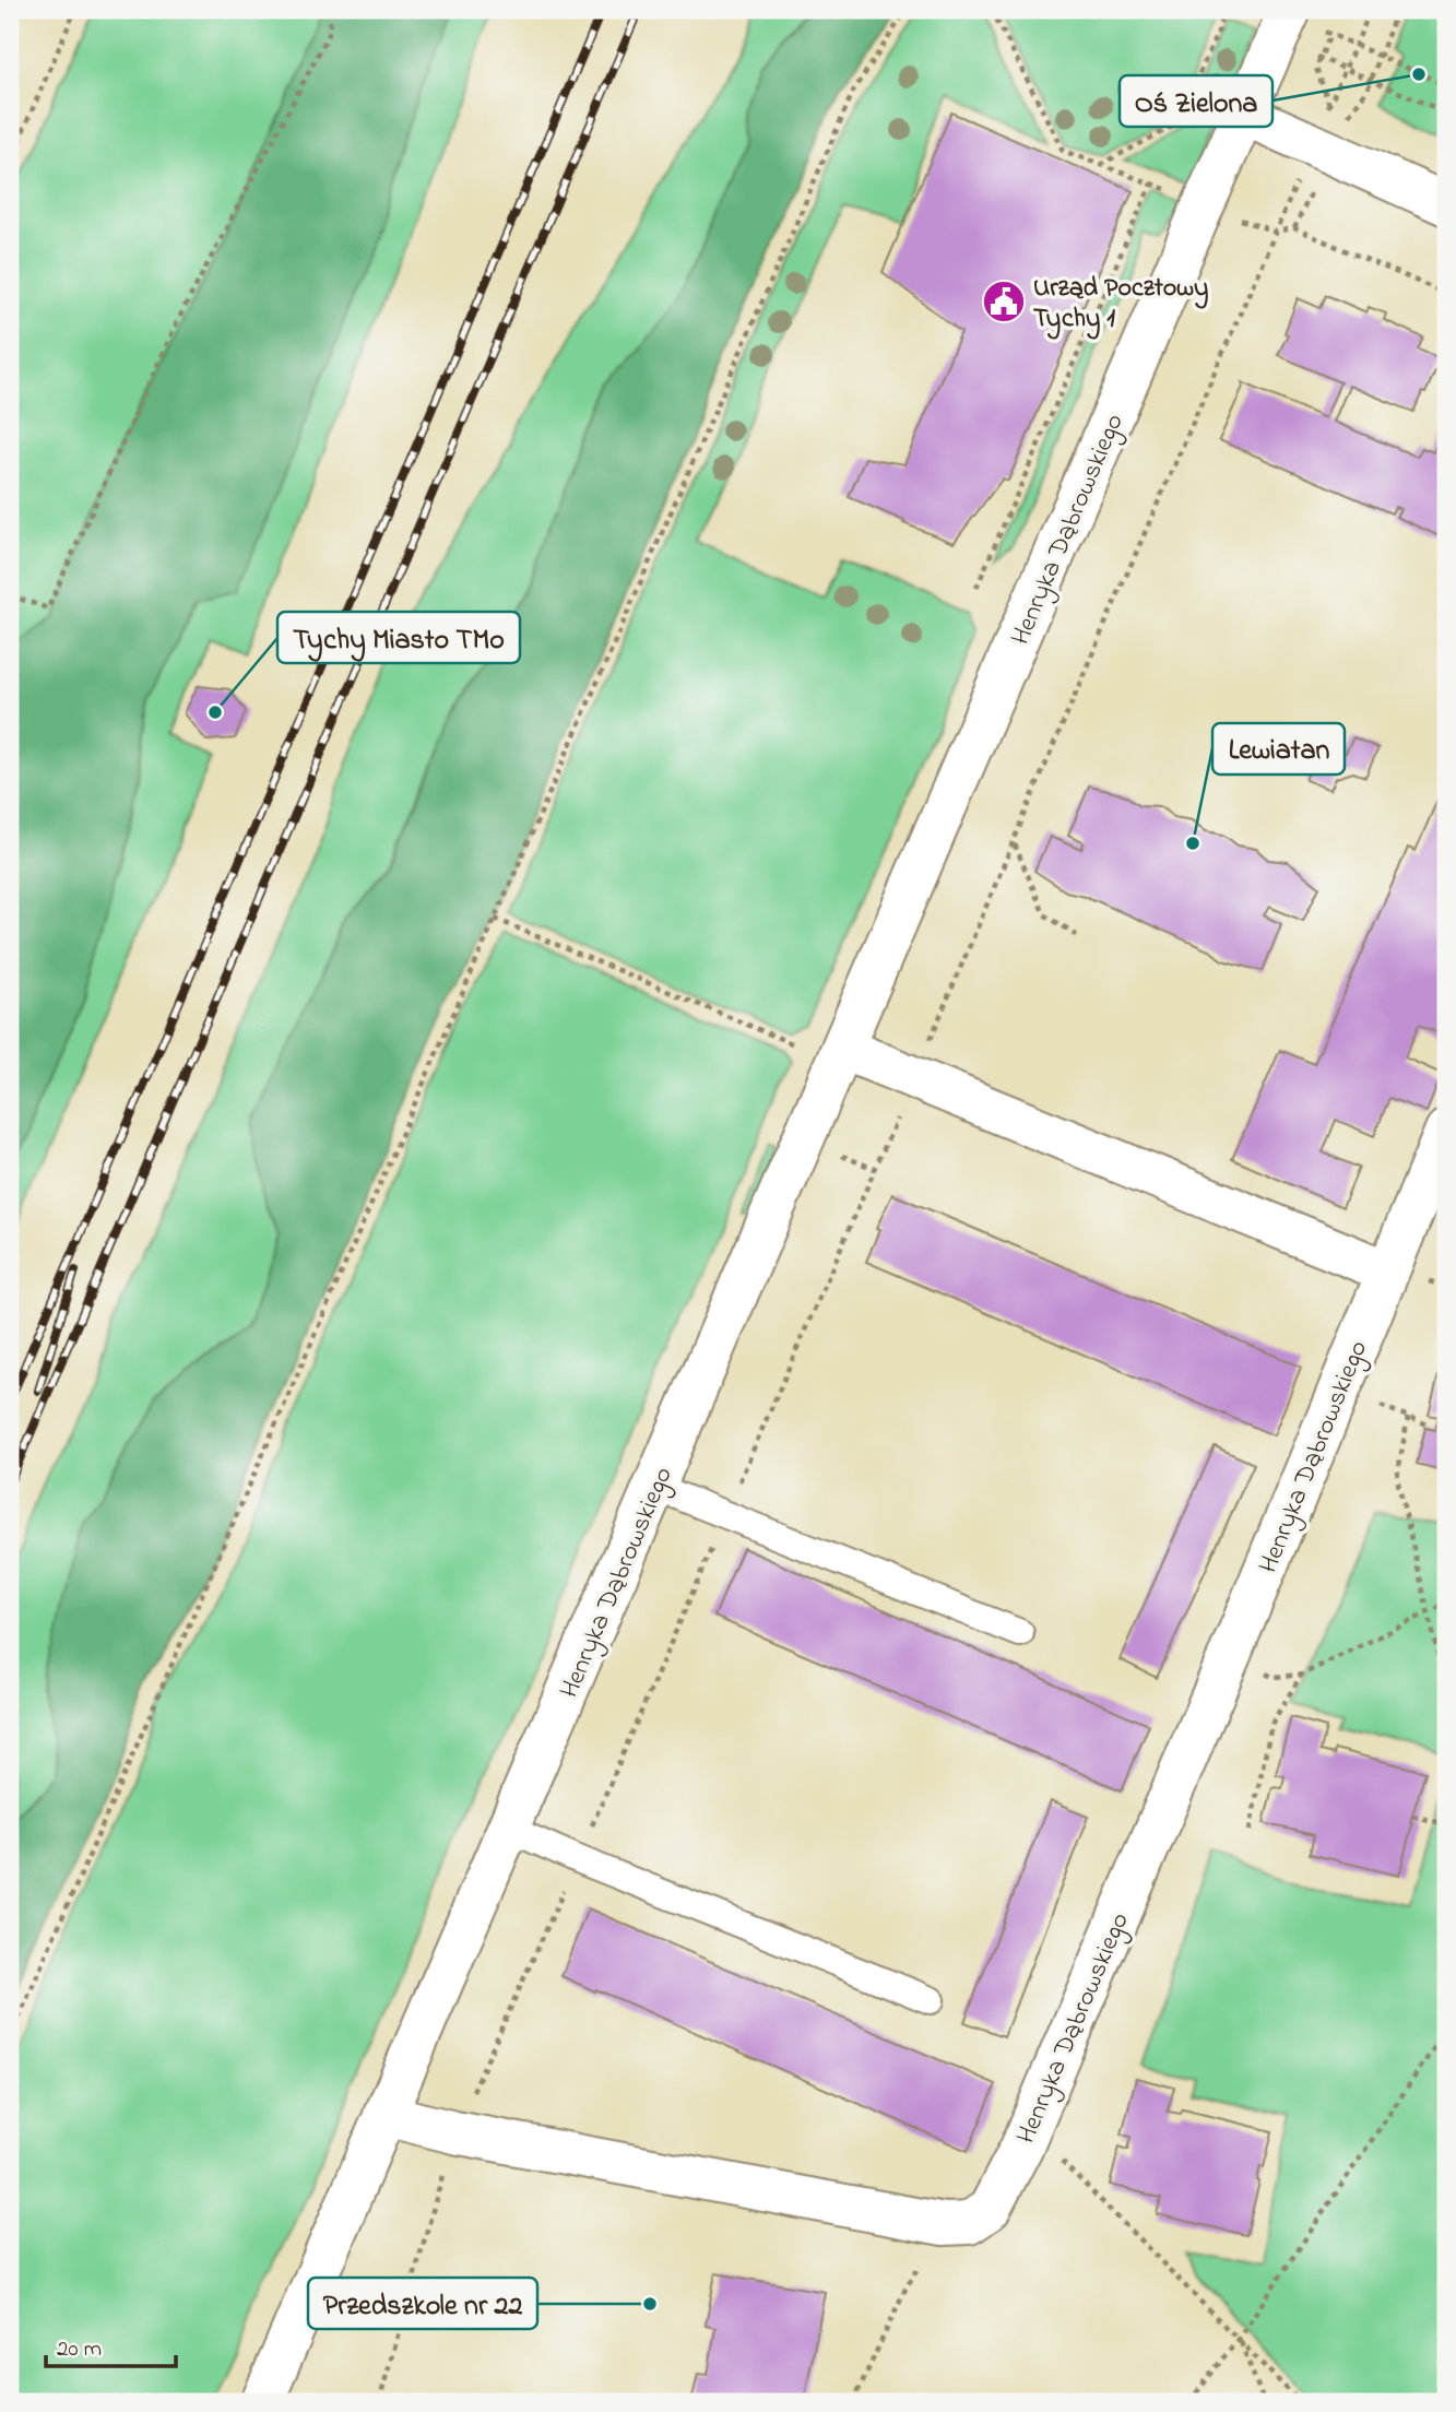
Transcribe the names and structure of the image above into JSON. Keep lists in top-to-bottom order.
{
  "streets": {
    "street": ["Henryka Dąbrowskiego"]
  },
  "places": {
    "other": [
      "Oś Zielona",
      "Tychy Miasto TMo",
      "Lewiatan",
      "Przedszkole nr 22"
    ],
    "public building": ["Urząd Pocztowy Tychy 1"]
  },
  "scale_bar": "20 m"
}
